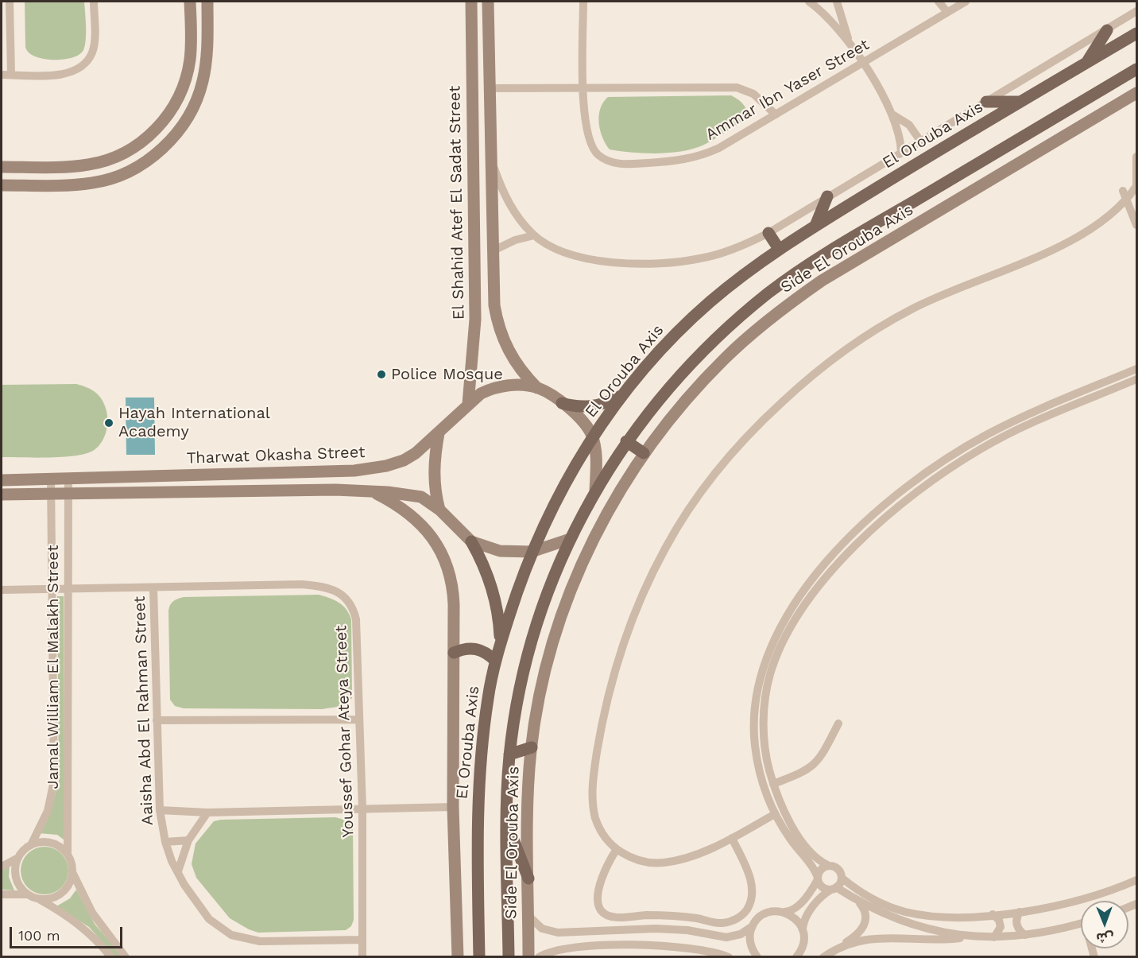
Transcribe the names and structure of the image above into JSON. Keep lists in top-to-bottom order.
{
  "streets": {
    "main road": ["El Orouba Axis"],
    "street": [
      "Ammar Ibn Yaser Street",
      "El Shahid Atef El Sadat Street",
      "Side El Orouba Axis",
      "Tharwat Okasha Street",
      "Jamal William El Malakh Street",
      "Aaisha Abd El Rahman Street",
      "Youssef Gohar Ateya Street"
    ]
  },
  "crossings": [
    ["El Orouba Axis", "El Shahid Atef El Sadat Street"],
    ["El Orouba Axis", "Tharwat Okasha Street"],
    ["El Shahid Atef El Sadat Street", "Tharwat Okasha Street"],
    ["Tharwat Okasha Street", "Jamal William El Malakh Street"],
    ["Jamal William El Malakh Street", "Youssef Gohar Ateya Street"],
    ["Aaisha Abd El Rahman Street", "Youssef Gohar Ateya Street"]
  ],
  "places": ["Police Mosque", "Hayah International Academy"],
  "scale_bar": "100 m",
  "north": "bottom"
}
